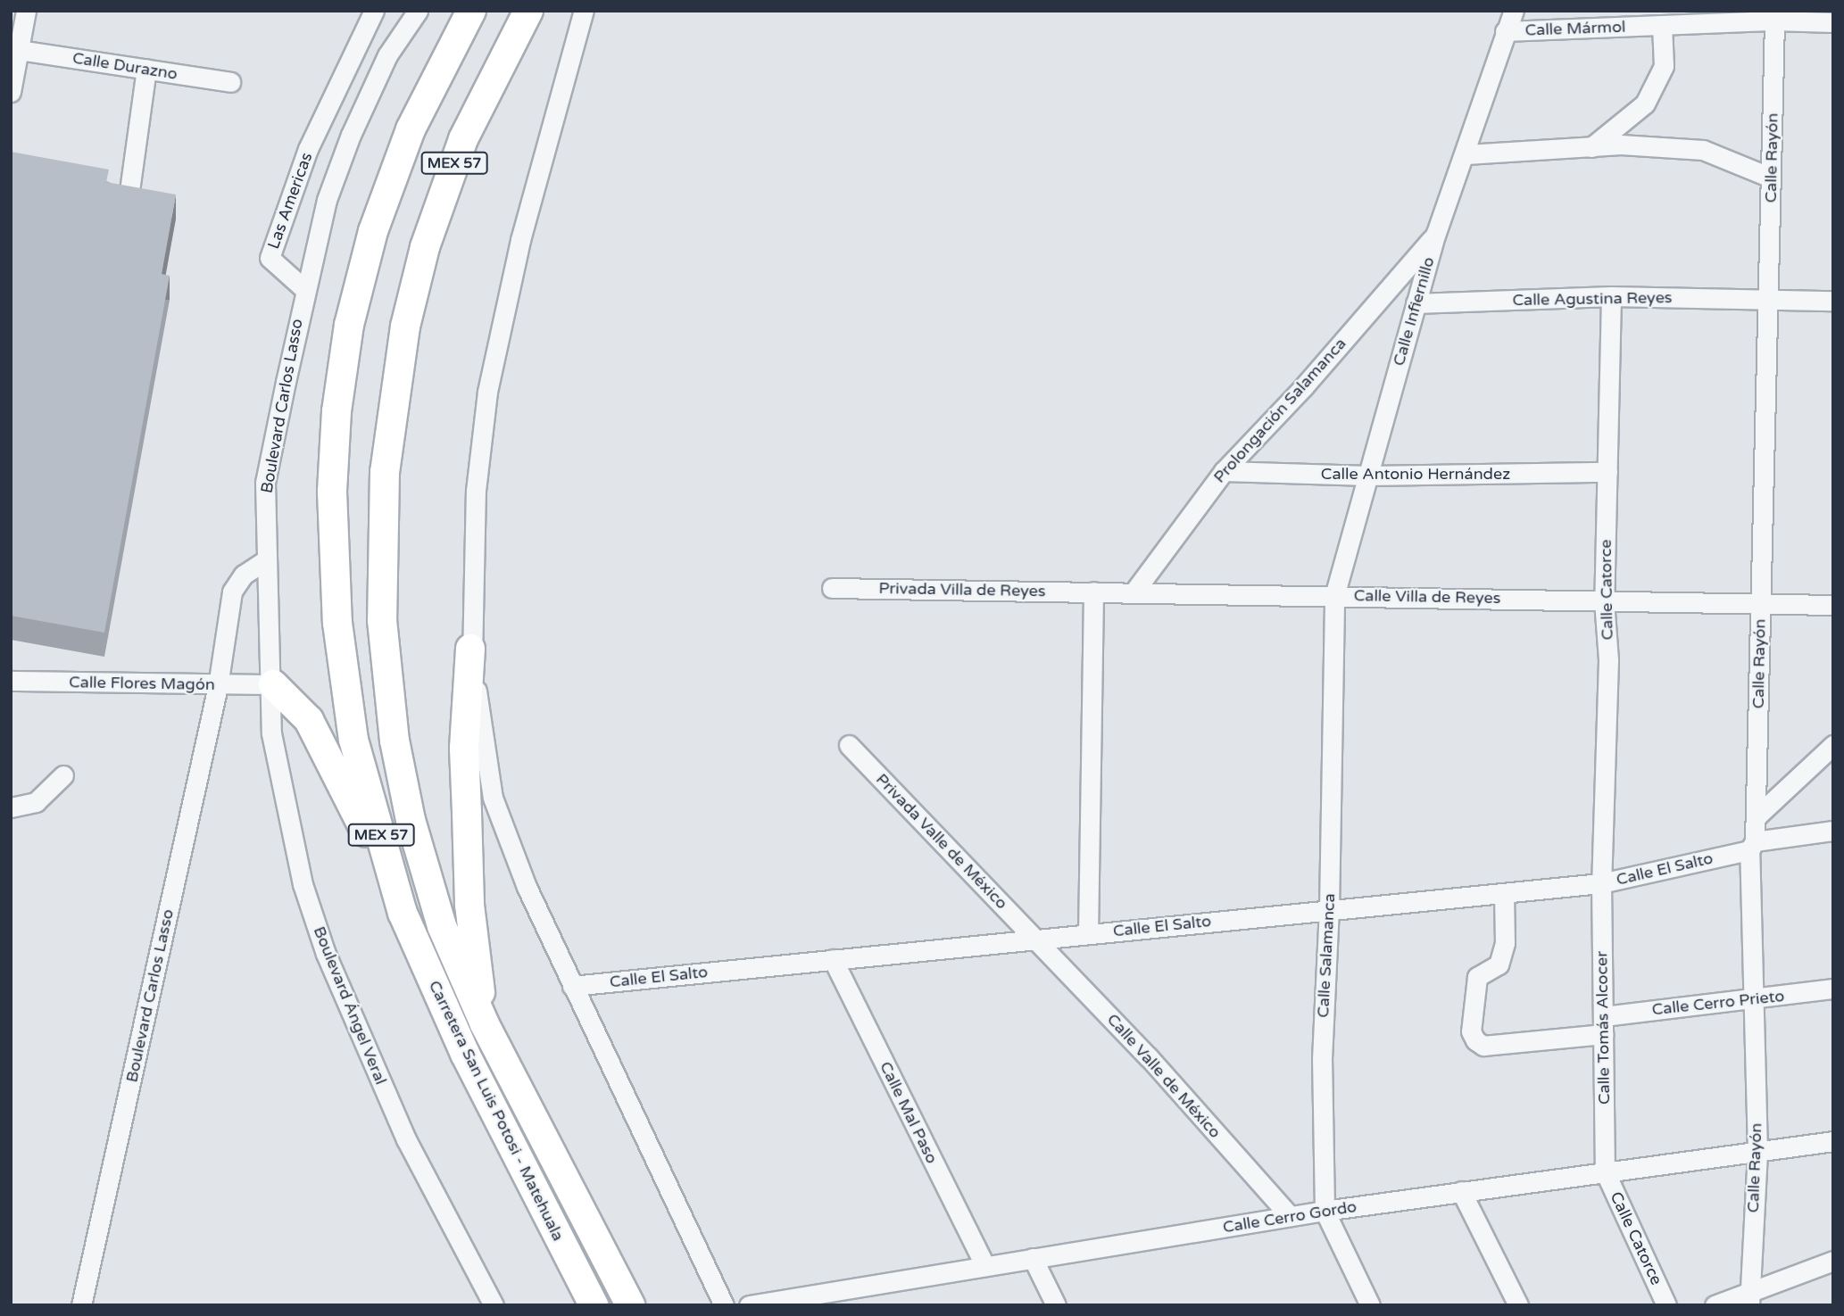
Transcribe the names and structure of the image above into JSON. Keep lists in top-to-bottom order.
{
  "streets": {
    "highway": ["MEX 57", "Carretera San Luis Potosi - Matehuala"],
    "street": [
      "Calle Mármol",
      "Calle Durazno",
      "Calle Rayón",
      "Las Americas",
      "Calle Agustina Reyes",
      "Calle Infiernillo",
      "Boulevard Carlos Lasso",
      "Prolongación Salamanca",
      "Calle Antonio Hernández",
      "Privada Villa de Reyes",
      "Calle Catorce",
      "Calle Villa de Reyes",
      "Calle Flores Magón",
      "Privada Valle de México",
      "Calle El Salto",
      "Calle Salamanca",
      "Calle Cerro Prieto",
      "Boulevard Ángel Veral",
      "Calle Tomás Alcocer",
      "Calle Valle de México",
      "Calle Mal Paso",
      "Calle Cerro Gordo"
    ]
  },
  "crossings": [
    ["Calle Mármol", "Calle Rayón"],
    ["Calle Mármol", "Calle Infiernillo"],
    ["Calle Rayón", "Calle Agustina Reyes"],
    ["Calle Rayón", "Calle Villa de Reyes"],
    ["Calle Rayón", "Calle El Salto"],
    ["Calle Rayón", "Calle Cerro Prieto"],
    ["Calle Rayón", "Calle Cerro Gordo"],
    ["Las Americas", "Boulevard Carlos Lasso"],
    ["Calle Agustina Reyes", "Calle Infiernillo"],
    ["Calle Agustina Reyes", "Calle Catorce"],
    ["Calle Infiernillo", "Prolongación Salamanca"],
    ["Calle Infiernillo", "Calle Antonio Hernández"],
    ["Calle Infiernillo", "Calle Villa de Reyes"],
    ["Calle Infiernillo", "Calle Salamanca"],
    ["Boulevard Carlos Lasso", "Calle Flores Magón"],
    ["Boulevard Carlos Lasso", "Boulevard Ángel Veral"],
    ["Prolongación Salamanca", "Calle Antonio Hernández"],
    ["Prolongación Salamanca", "Calle Villa de Reyes"],
    ["Calle Antonio Hernández", "Calle Catorce"],
    ["Privada Villa de Reyes", "Calle Villa de Reyes"],
    ["Calle Catorce", "Calle Villa de Reyes"],
    ["Calle Catorce", "Calle El Salto"],
    ["Calle Catorce", "Calle Tomás Alcocer"],
    ["Calle Catorce", "Calle Cerro Gordo"],
    ["Calle Villa de Reyes", "Calle Salamanca"],
    ["Calle Flores Magón", "Boulevard Ángel Veral"],
    ["Privada Valle de México", "Calle El Salto"],
    ["Privada Valle de México", "Calle Valle de México"],
    ["Calle El Salto", "Calle Salamanca"],
    ["Calle El Salto", "Calle Cerro Prieto"],
    ["Calle El Salto", "Calle Tomás Alcocer"],
    ["Calle El Salto", "Calle Valle de México"],
    ["Calle El Salto", "Calle Mal Paso"],
    ["Calle Salamanca", "Calle Cerro Gordo"],
    ["Calle Cerro Prieto", "Calle Tomás Alcocer"],
    ["Calle Tomás Alcocer", "Calle Cerro Gordo"],
    ["Calle Valle de México", "Calle Cerro Gordo"],
    ["Calle Mal Paso", "Calle Cerro Gordo"]
  ]
}
